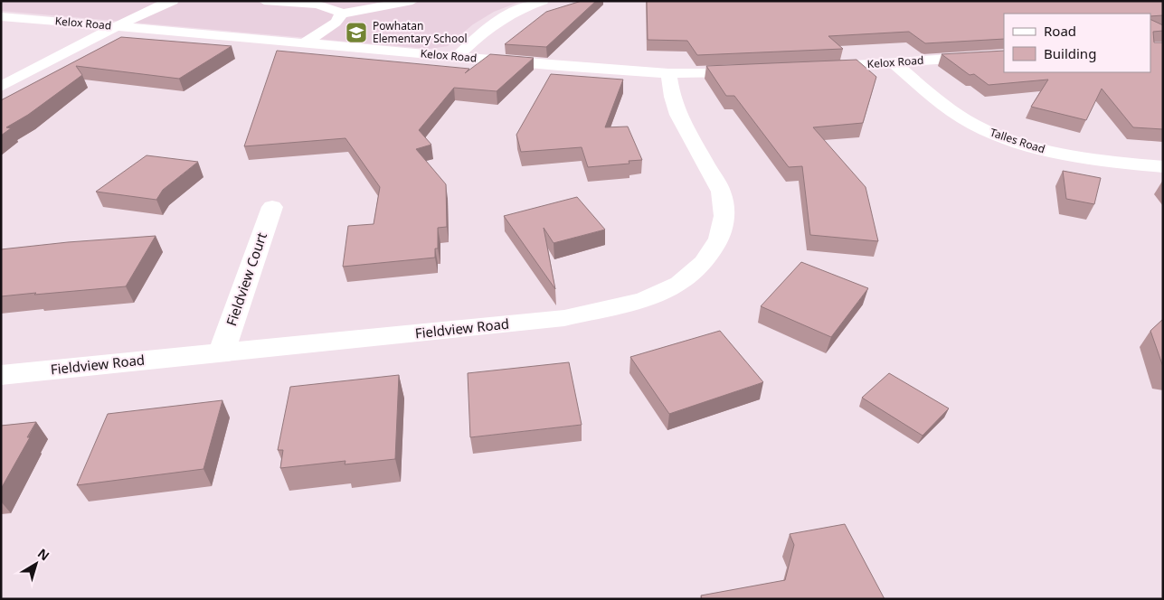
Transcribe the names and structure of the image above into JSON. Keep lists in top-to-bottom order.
{
  "streets": {
    "street": [
      "Kelox Road",
      "Talles Road",
      "Fieldview Court",
      "Fieldview Road"
    ]
  },
  "crossings": [
    ["Kelox Road", "Talles Road"],
    ["Kelox Road", "Fieldview Road"],
    ["Fieldview Court", "Fieldview Road"]
  ],
  "places": {
    "school or university": ["Powhatan Elementary School"]
  },
  "legend": ["Road", "Building"],
  "north": "top right"
}
